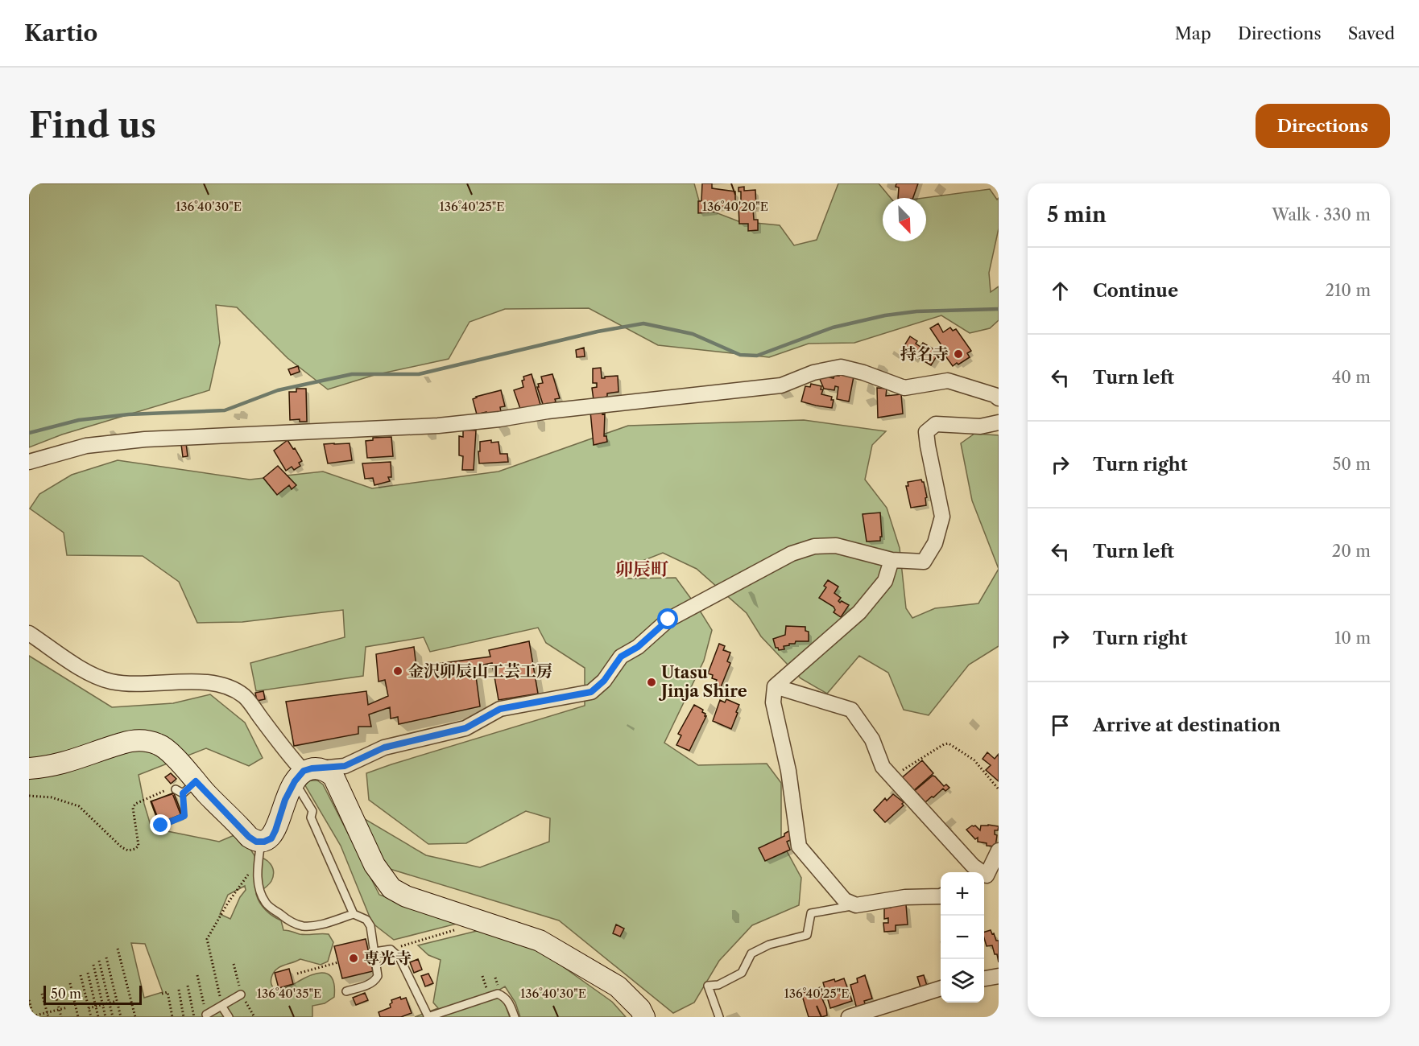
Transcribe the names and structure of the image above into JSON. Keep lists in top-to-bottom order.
{
  "districts": ["卯辰町"],
  "places": [
    "持名寺",
    "金沢卯辰山工芸工房",
    "Utasu Jinja Shire",
    "専光寺"
  ],
  "scale_bar": "50 m",
  "north": "bottom right",
  "page": {
    "header": "Kartio",
    "nav": ["Map", "Directions", "Saved"],
    "buttons": "Directions",
    "title": "Find us",
    "heading": ["5 min", "Walk · 330 m"],
    "list": [
      ["Continue", "210 m"],
      ["Turn left", "40 m"],
      ["Turn right", "50 m"],
      ["Turn left", "20 m"],
      ["Turn right", "10 m"],
      "Arrive at destination"
    ],
    "map_buttons": ["+", "−"],
    "scale": "50 m"
  },
  "coordinates": [
    "136°40'30\"E",
    "136°40'25\"E",
    "136°40'20\"E",
    "136°40'35\"E"
  ]
}
